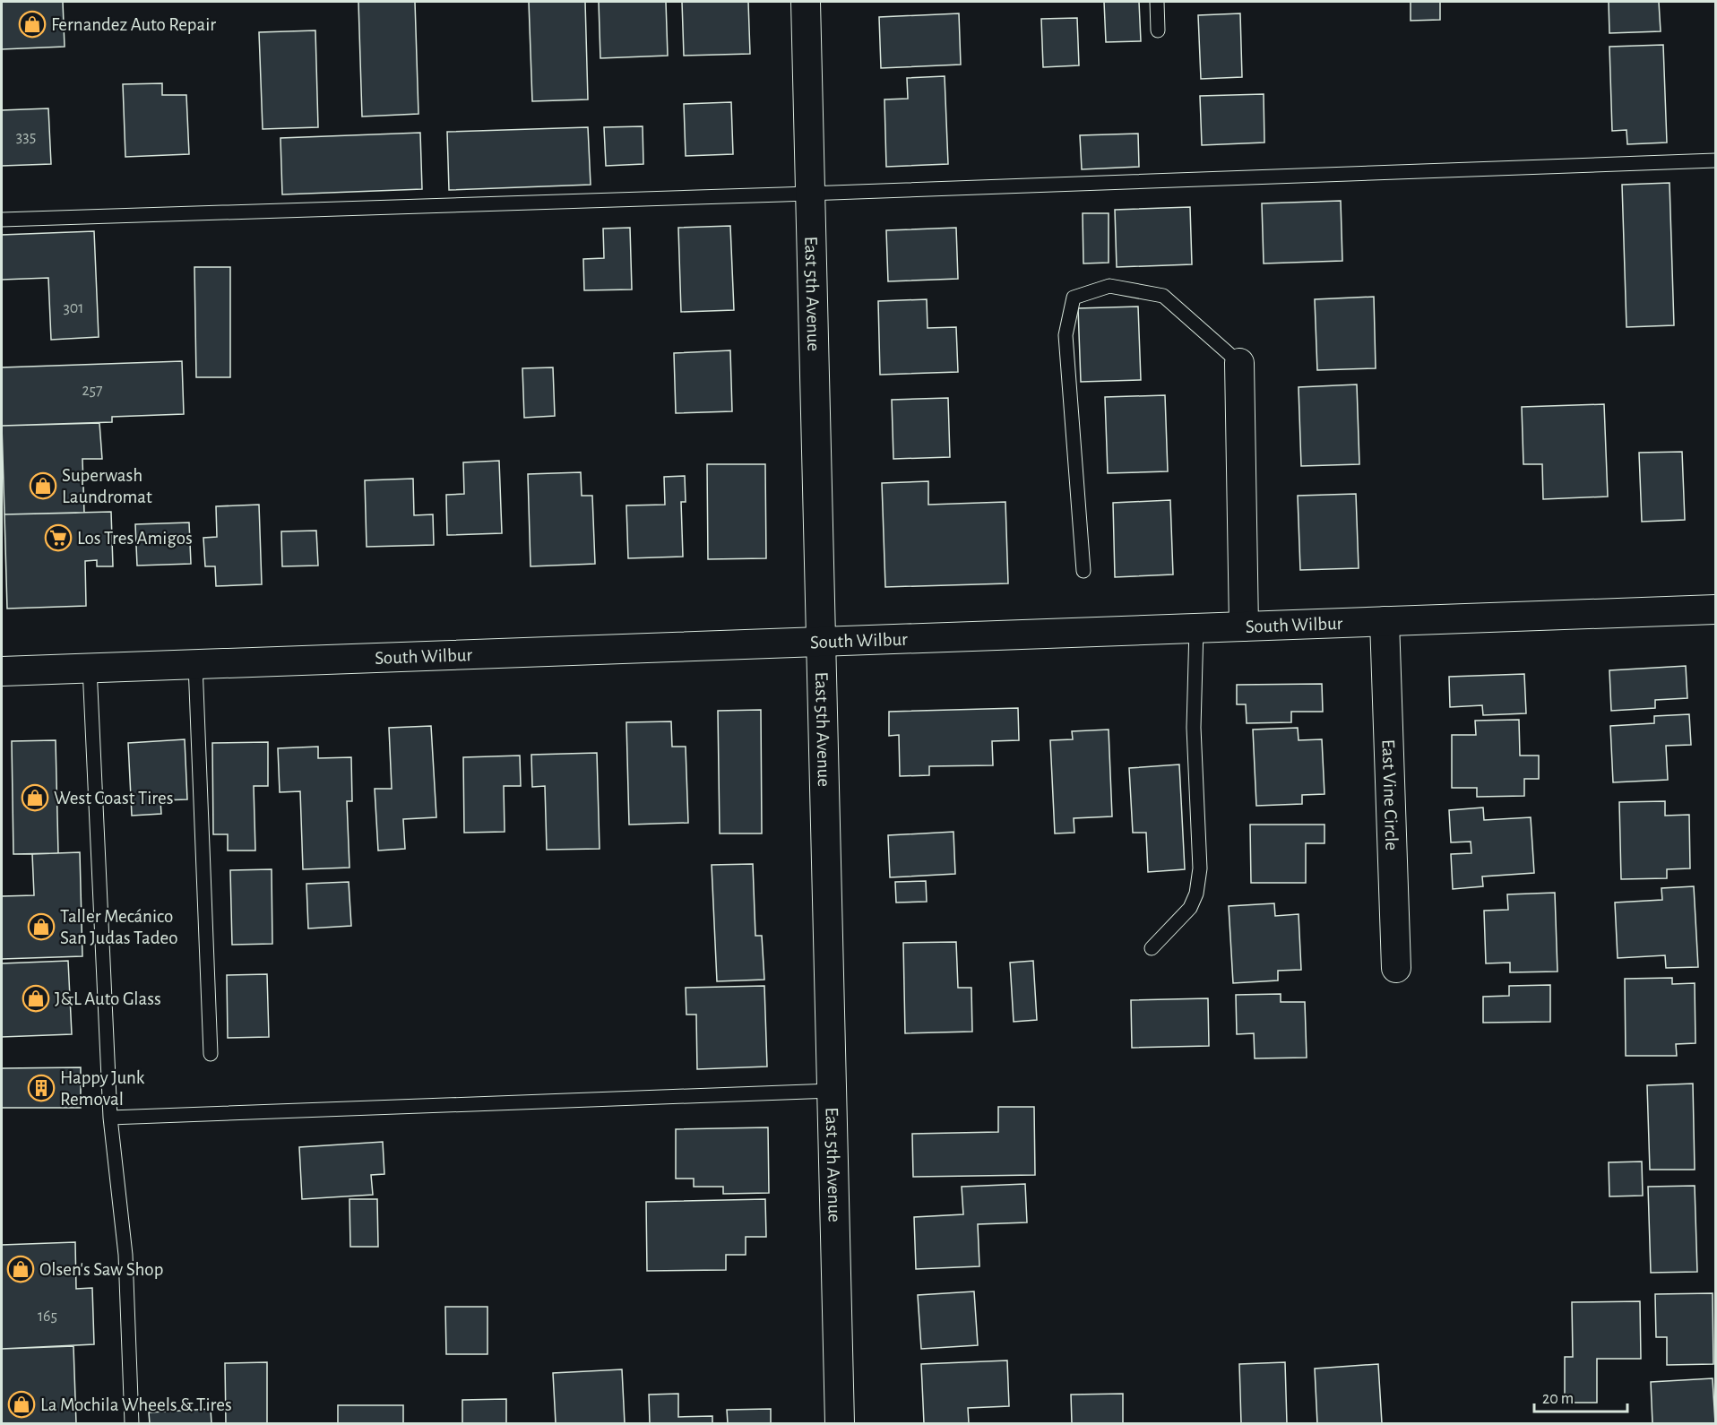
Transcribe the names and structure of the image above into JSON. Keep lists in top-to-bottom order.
{
  "streets": {
    "street": ["East 5th Avenue", "South Wilbur", "East Vine Circle"]
  },
  "crossings": [
    ["East 5th Avenue", "South Wilbur"],
    ["South Wilbur", "East Vine Circle"]
  ],
  "places": {
    "shop": [
      "Fernandez Auto Repair",
      "Superwash Laundromat",
      "West Coast Tires",
      "Taller Mecánico San Judas Tadeo",
      "J&L Auto Glass",
      "Olsen's Saw Shop",
      "La Mochila Wheels & Tires"
    ],
    "supermarket": ["Los Tres Amigos"],
    "building": ["Happy Junk Removal"]
  },
  "house_numbers": [
    "335",
    "301",
    "257",
    "165"
  ],
  "scale_bar": "20 m"
}
